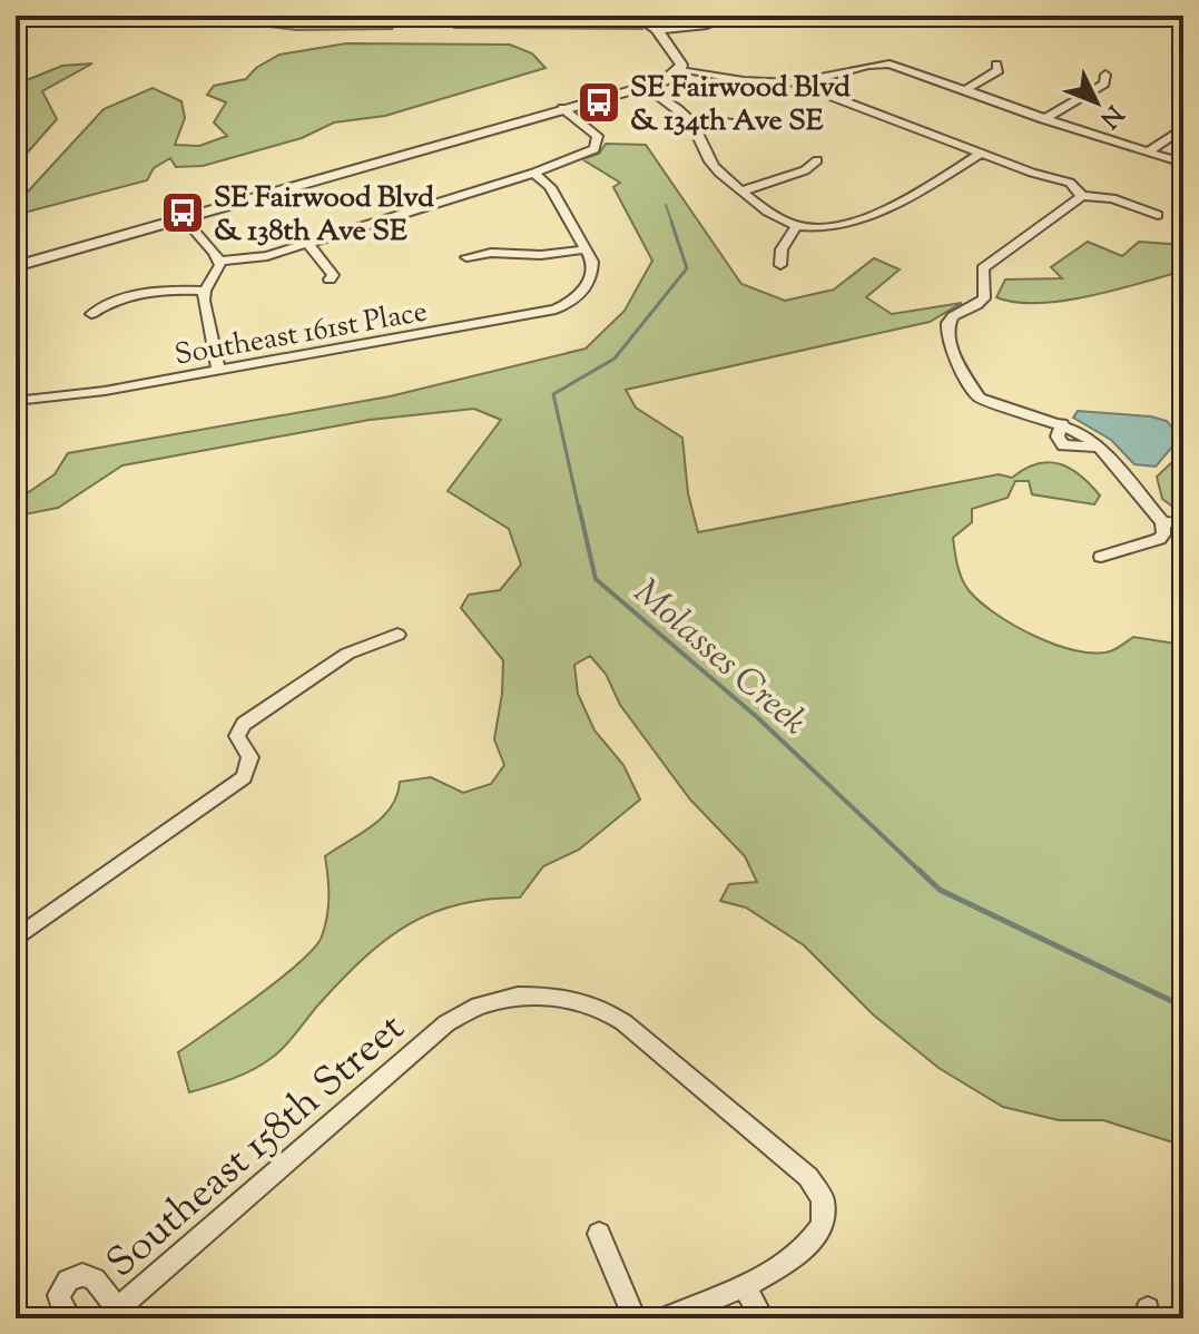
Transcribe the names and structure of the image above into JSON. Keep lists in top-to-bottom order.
{
  "streets": {
    "street": ["Southeast 161st Place", "Southeast 158th Street"]
  },
  "water": ["Molasses Creek"],
  "places": {
    "bus stop": ["SE Fairwood Blvd & 134th Ave SE", "SE Fairwood Blvd & 138th Ave SE"]
  },
  "north": "bottom right"
}
